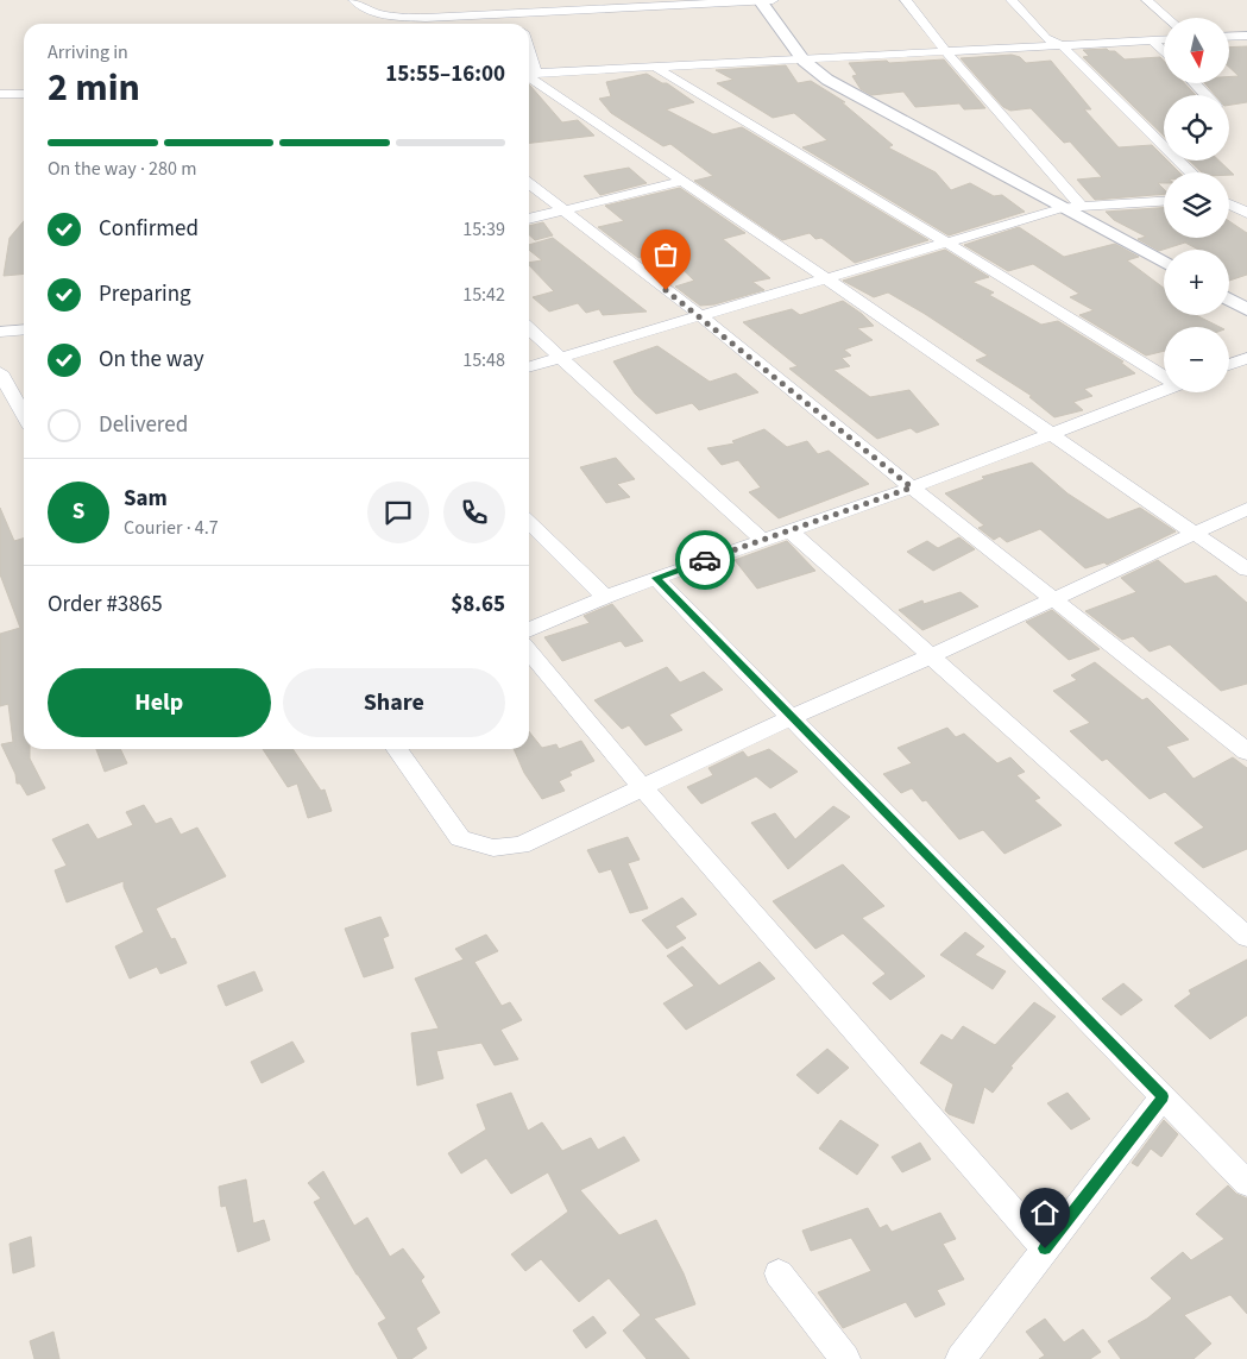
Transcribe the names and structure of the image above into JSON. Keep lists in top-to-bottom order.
{
  "north": "bottom",
  "page": {
    "map_buttons": ["+", "−"],
    "heading": ["2 min", "Arriving in", "15:55–16:00"],
    "panel": [
      "Sam",
      "Courier · 4.7",
      "Order #3865",
      "$8.65"
    ],
    "bar": "On the way · 280 m",
    "list": [
      ["Confirmed", "15:39"],
      ["Preparing", "15:42"],
      ["On the way", "15:48"],
      "Delivered"
    ],
    "round": "S",
    "buttons": ["Help", "Share"]
  }
}
